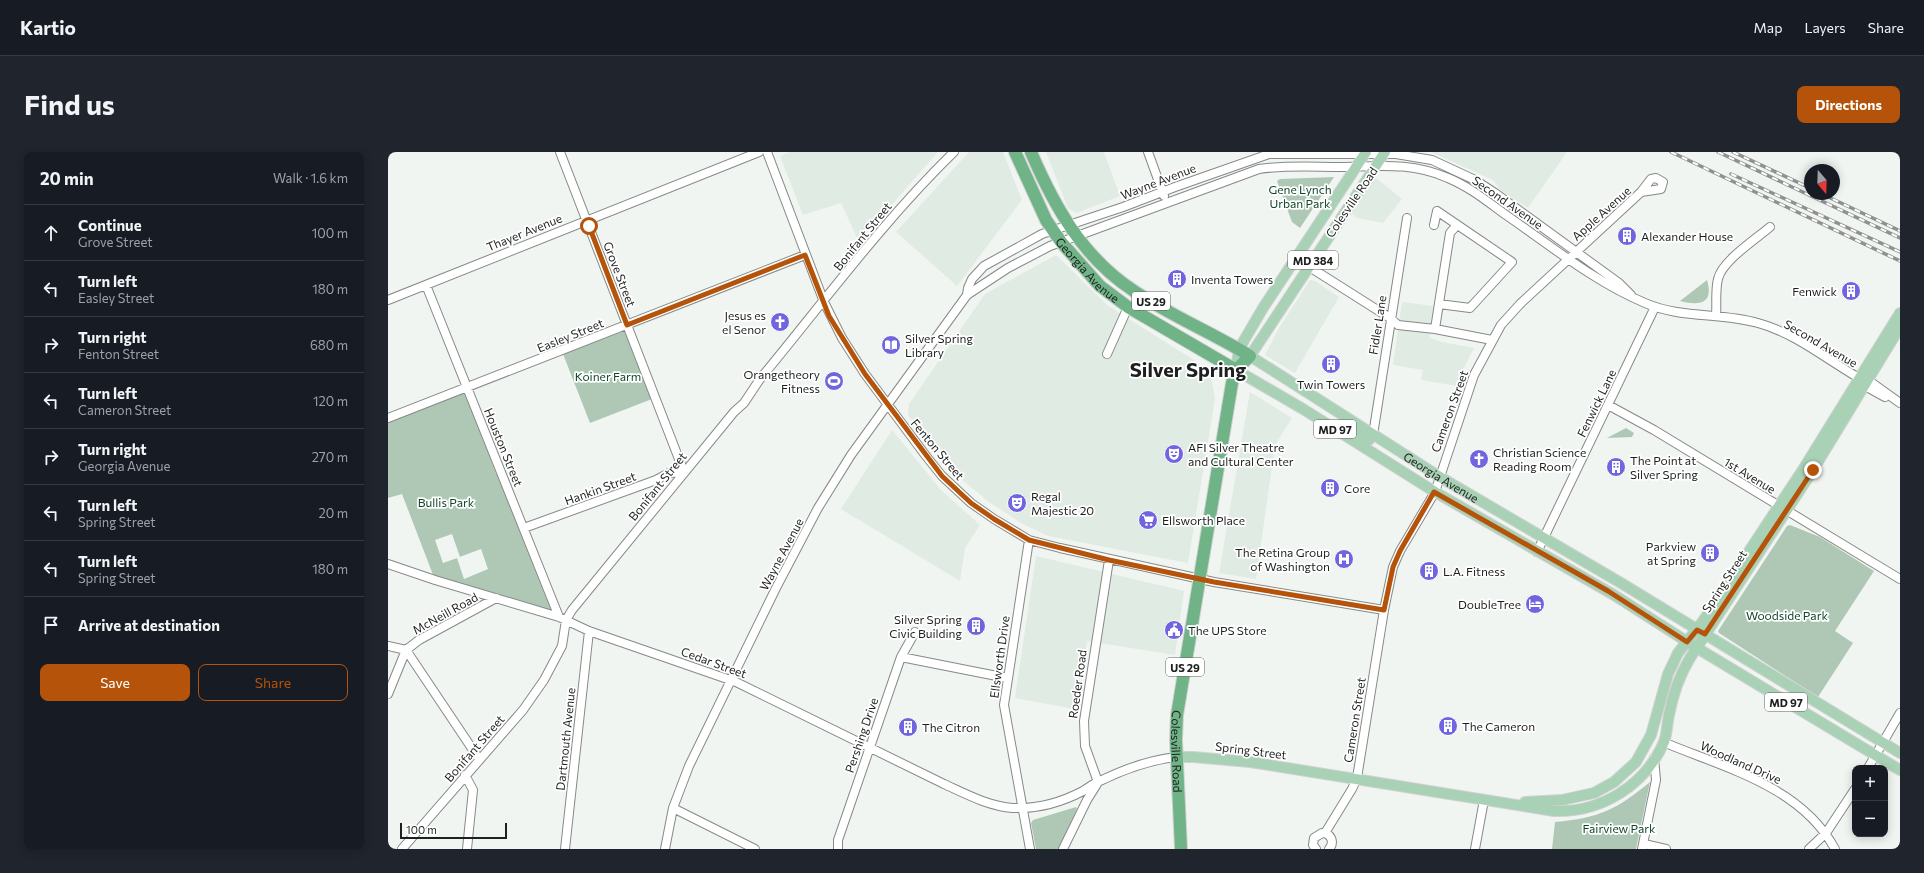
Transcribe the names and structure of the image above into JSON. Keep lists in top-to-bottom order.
{
  "streets": {
    "highway": ["Colesville Road", "Georgia Avenue", "US 29"],
    "main road": ["MD 384", "MD 97", "Spring Street"],
    "street": [
      "Wayne Avenue",
      "Second Avenue",
      "Apple Avenue",
      "Thayer Avenue",
      "Bonifant Street",
      "Grove Street",
      "Fidler Lane",
      "Easley Street",
      "Fenwick Lane",
      "Cameron Street",
      "Houston Street",
      "Fenton Street",
      "1st Avenue",
      "Hankin Street",
      "McNeill Road",
      "Ellsworth Drive",
      "Cedar Street",
      "Roeder Road",
      "Pershing Drive",
      "Dartmouth Avenue",
      "Woodland Drive"
    ]
  },
  "crossings": [
    ["Wayne Avenue", "Colesville Road"],
    ["Wayne Avenue", "Second Avenue"],
    ["Wayne Avenue", "Georgia Avenue"],
    ["Wayne Avenue", "Fenton Street"],
    ["Wayne Avenue", "Cedar Street"],
    ["Colesville Road", "Second Avenue"],
    ["Colesville Road", "Georgia Avenue"],
    ["Colesville Road", "Fenton Street"],
    ["Colesville Road", "Spring Street"],
    ["Second Avenue", "Apple Avenue"],
    ["Second Avenue", "Fenwick Lane"],
    ["Second Avenue", "Cameron Street"],
    ["Second Avenue", "Spring Street"],
    ["Apple Avenue", "Cameron Street"],
    ["Thayer Avenue", "Grove Street"],
    ["Thayer Avenue", "Houston Street"],
    ["Bonifant Street", "Grove Street"],
    ["Bonifant Street", "Houston Street"],
    ["Bonifant Street", "Fenton Street"],
    ["Bonifant Street", "Hankin Street"],
    ["Bonifant Street", "Cedar Street"],
    ["Georgia Avenue", "Fidler Lane"],
    ["Georgia Avenue", "Fenwick Lane"],
    ["Georgia Avenue", "Cameron Street"],
    ["Georgia Avenue", "MD 97"],
    ["Georgia Avenue", "Spring Street"],
    ["Grove Street", "Easley Street"],
    ["Grove Street", "Hankin Street"],
    ["Easley Street", "Houston Street"],
    ["Easley Street", "Fenton Street"],
    ["Fenwick Lane", "1st Avenue"],
    ["Cameron Street", "Fenton Street"],
    ["Cameron Street", "Spring Street"],
    ["Houston Street", "Hankin Street"],
    ["Houston Street", "Cedar Street"],
    ["Fenton Street", "Ellsworth Drive"],
    ["Fenton Street", "Roeder Road"],
    ["1st Avenue", "Spring Street"],
    ["Spring Street", "Ellsworth Drive"],
    ["Spring Street", "Cedar Street"],
    ["Spring Street", "Roeder Road"],
    ["Spring Street", "Woodland Drive"],
    ["McNeill Road", "Cedar Street"],
    ["Ellsworth Drive", "Cedar Street"],
    ["Cedar Street", "Pershing Drive"],
    ["Cedar Street", "Dartmouth Avenue"]
  ],
  "districts": ["Silver Spring"],
  "parks": [
    "Gene Lynch Urban Park",
    "Koiner Farm",
    "Bullis Park",
    "Woodside Park",
    "Fairview Park"
  ],
  "places": {
    "building": [
      "Alexander House",
      "Inventa Towers",
      "Fenwick",
      "Twin Towers",
      "The Point at Silver Spring",
      "Core",
      "Parkview at Spring",
      "L.A. Fitness",
      "Silver Spring Civic Building",
      "The Cameron",
      "The Citron"
    ],
    "church": ["Jesus es el Senor", "Christian Science Reading Room"],
    "library": ["Silver Spring Library"],
    "sports": ["Orangetheory Fitness"],
    "theatre": ["AFI Silver Theatre and Cultural Center", "Regal Majestic 20"],
    "supermarket": ["Ellsworth Place"],
    "hospital": ["The Retina Group of Washington"],
    "hotel": ["DoubleTree"],
    "public building": ["The UPS Store"]
  },
  "scale_bar": "100 m",
  "north": "bottom",
  "page": {
    "header": "Kartio",
    "nav": ["Map", "Layers", "Share"],
    "buttons": [
      "Directions",
      ["Save", "Share"]
    ],
    "title": "Find us",
    "heading": ["20 min", "Walk · 1.6 km"],
    "list": [
      ["Continue", "Grove Street", "100 m"],
      ["Turn left", "Easley Street", "180 m"],
      ["Turn right", "Fenton Street", "680 m"],
      ["Turn left", "Cameron Street", "120 m"],
      ["Turn right", "Georgia Avenue", "270 m"],
      ["Turn left", "Spring Street", "20 m"],
      ["Turn left", "Spring Street", "180 m"],
      "Arrive at destination"
    ],
    "map_buttons": ["+", "−"],
    "scale": "100 m"
  }
}
